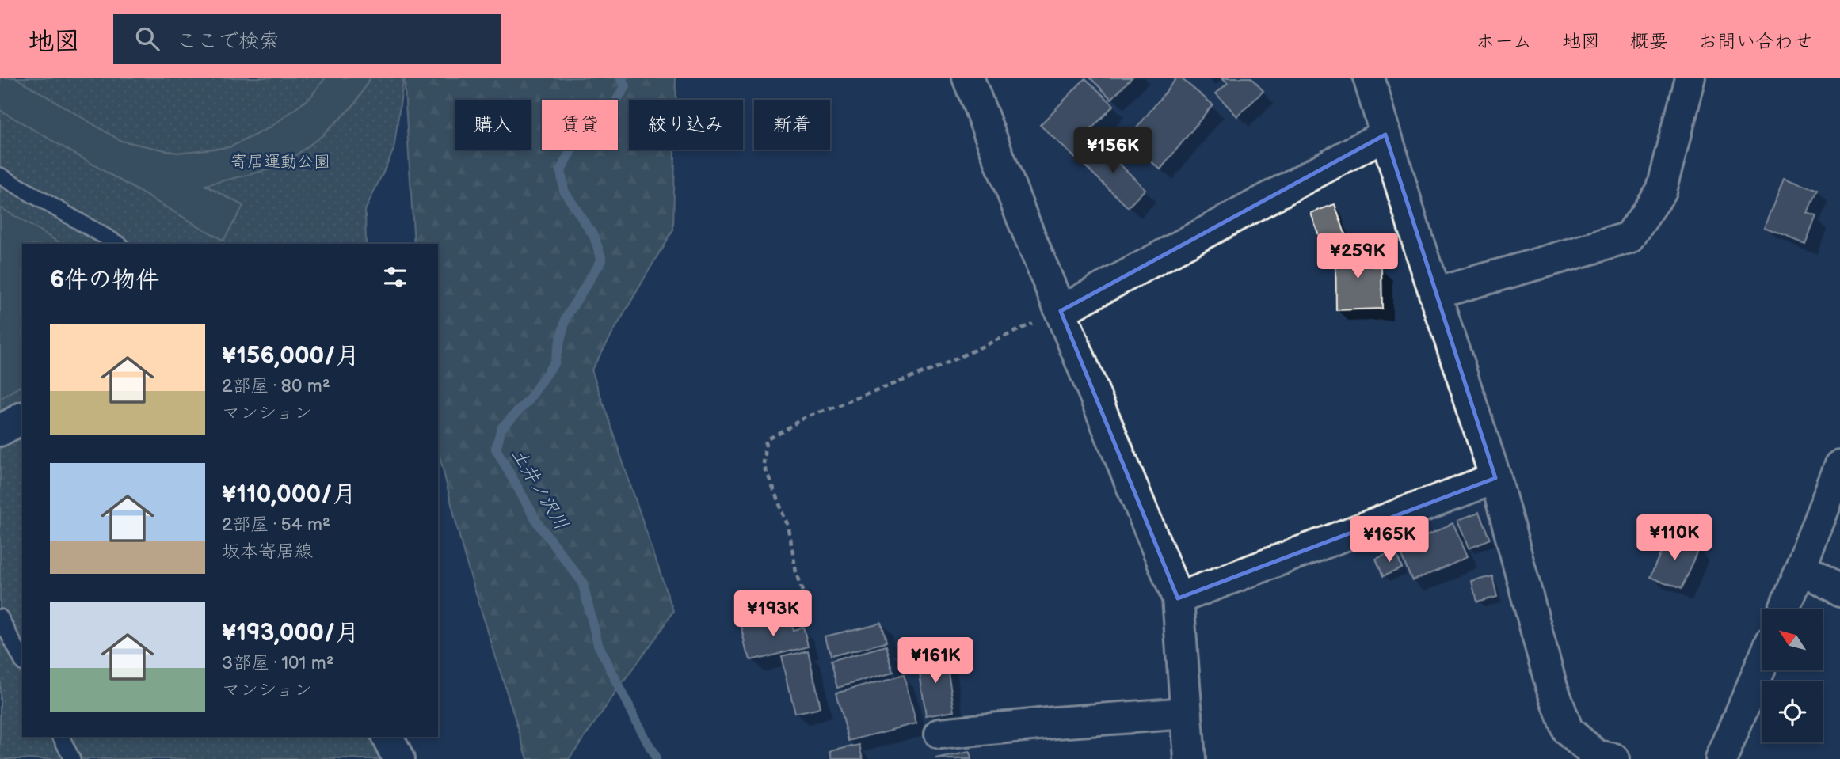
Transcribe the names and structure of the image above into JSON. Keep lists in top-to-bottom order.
{
  "water": ["土井ノ沢川"],
  "parks": ["寄居運動公園"],
  "north": "top left",
  "page": {
    "header": "地図",
    "search": "ここで検索",
    "nav": [
      "ホーム",
      "地図",
      "概要",
      "お問い合わせ"
    ],
    "chip": [
      "購入",
      "賃貸",
      "絞り込み",
      "新着"
    ],
    "price": [
      "¥156K",
      "¥259K",
      "¥110K",
      "¥165K",
      "¥193K",
      "¥161K"
    ],
    "heading": "6件の物件",
    "list": [
      {
        "name": "¥156,000/月",
        "note": "2部屋 · 80 m² · マンション"
      },
      {
        "name": "¥110,000/月",
        "note": "2部屋 · 54 m² · 坂本寄居線"
      },
      {
        "name": "¥193,000/月",
        "note": "3部屋 · 101 m² · マンション"
      }
    ]
  }
}
